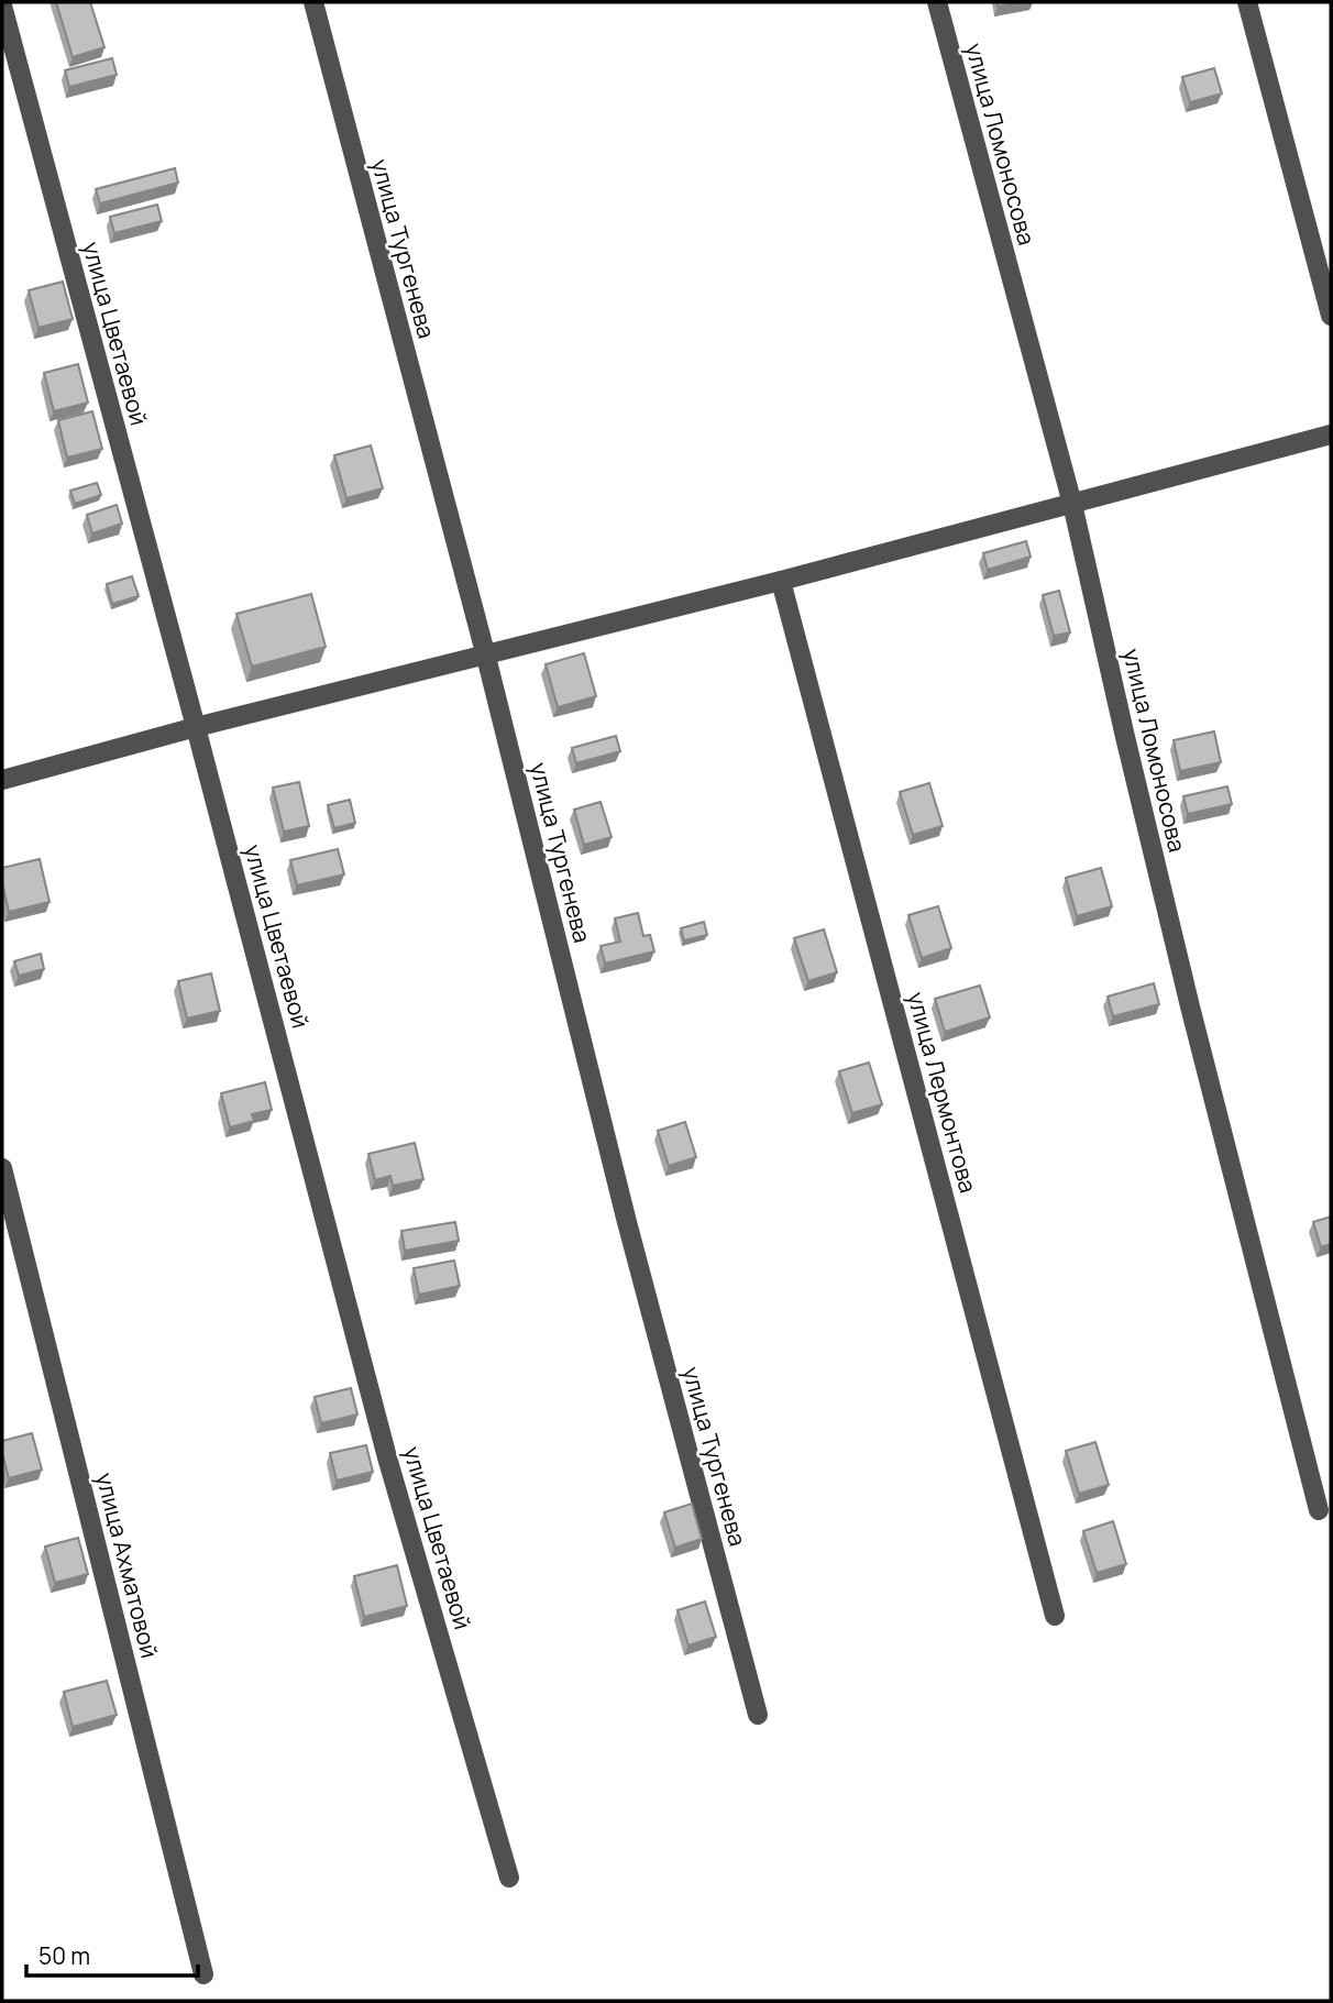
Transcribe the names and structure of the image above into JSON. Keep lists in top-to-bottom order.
{
  "streets": {
    "street": [
      "улица Ломоносова",
      "улица Тургенева",
      "улица Цветаевой",
      "улица Лермонтова",
      "улица Ахматовой"
    ]
  },
  "scale_bar": "50 m"
}
